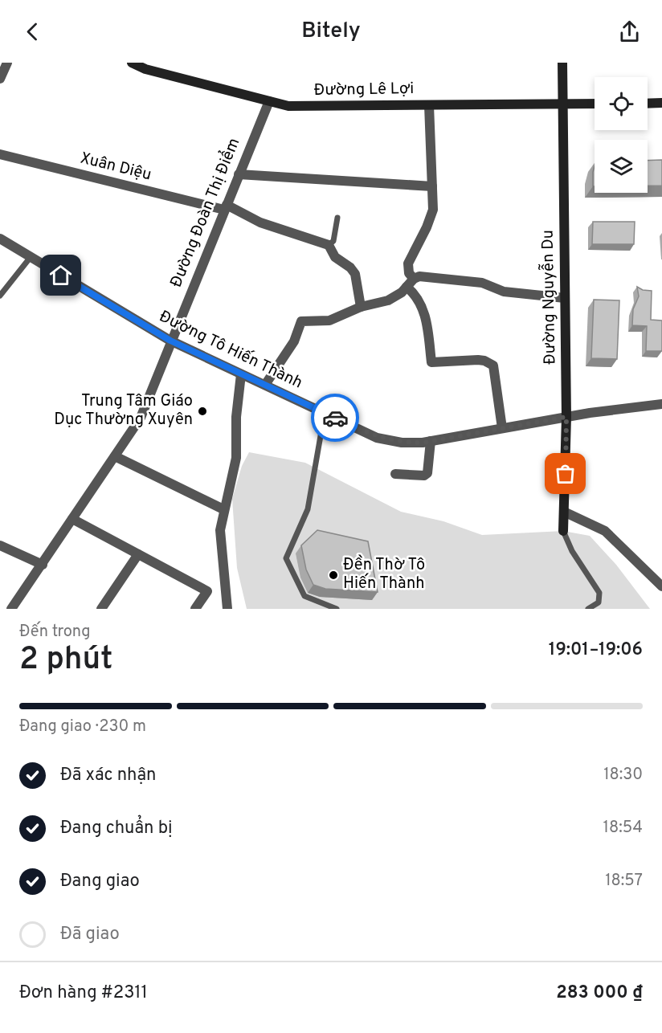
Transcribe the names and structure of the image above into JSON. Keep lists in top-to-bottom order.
{
  "streets": {
    "main road": ["Đường Lê Lợi", "Đường Nguyễn Du"],
    "street": ["Xuân Diệu", "Đường Đoàn Thị Điểm", "Đường Tô Hiến Thành"]
  },
  "crossings": [
    ["Đường Lê Lợi", "Đường Đoàn Thị Điểm"],
    ["Đường Lê Lợi", "Đường Nguyễn Du"],
    ["Xuân Diệu", "Đường Đoàn Thị Điểm"],
    ["Đường Đoàn Thị Điểm", "Đường Tô Hiến Thành"],
    ["Đường Nguyễn Du", "Đường Tô Hiến Thành"]
  ],
  "places": ["Trung Tâm Giáo Dục Thường Xuyên", "Đền Thờ Tô Hiến Thành"],
  "page": {
    "header": "Bitely",
    "heading": ["2 phút", "Đến trong", "19:01–19:06"],
    "panel": ["Đơn hàng #2311", "283 000 ₫"],
    "bar": "Đang giao · 230 m",
    "list": [
      ["Đã xác nhận", "18:30"],
      ["Đang chuẩn bị", "18:54"],
      ["Đang giao", "18:57"],
      "Đã giao"
    ]
  }
}
